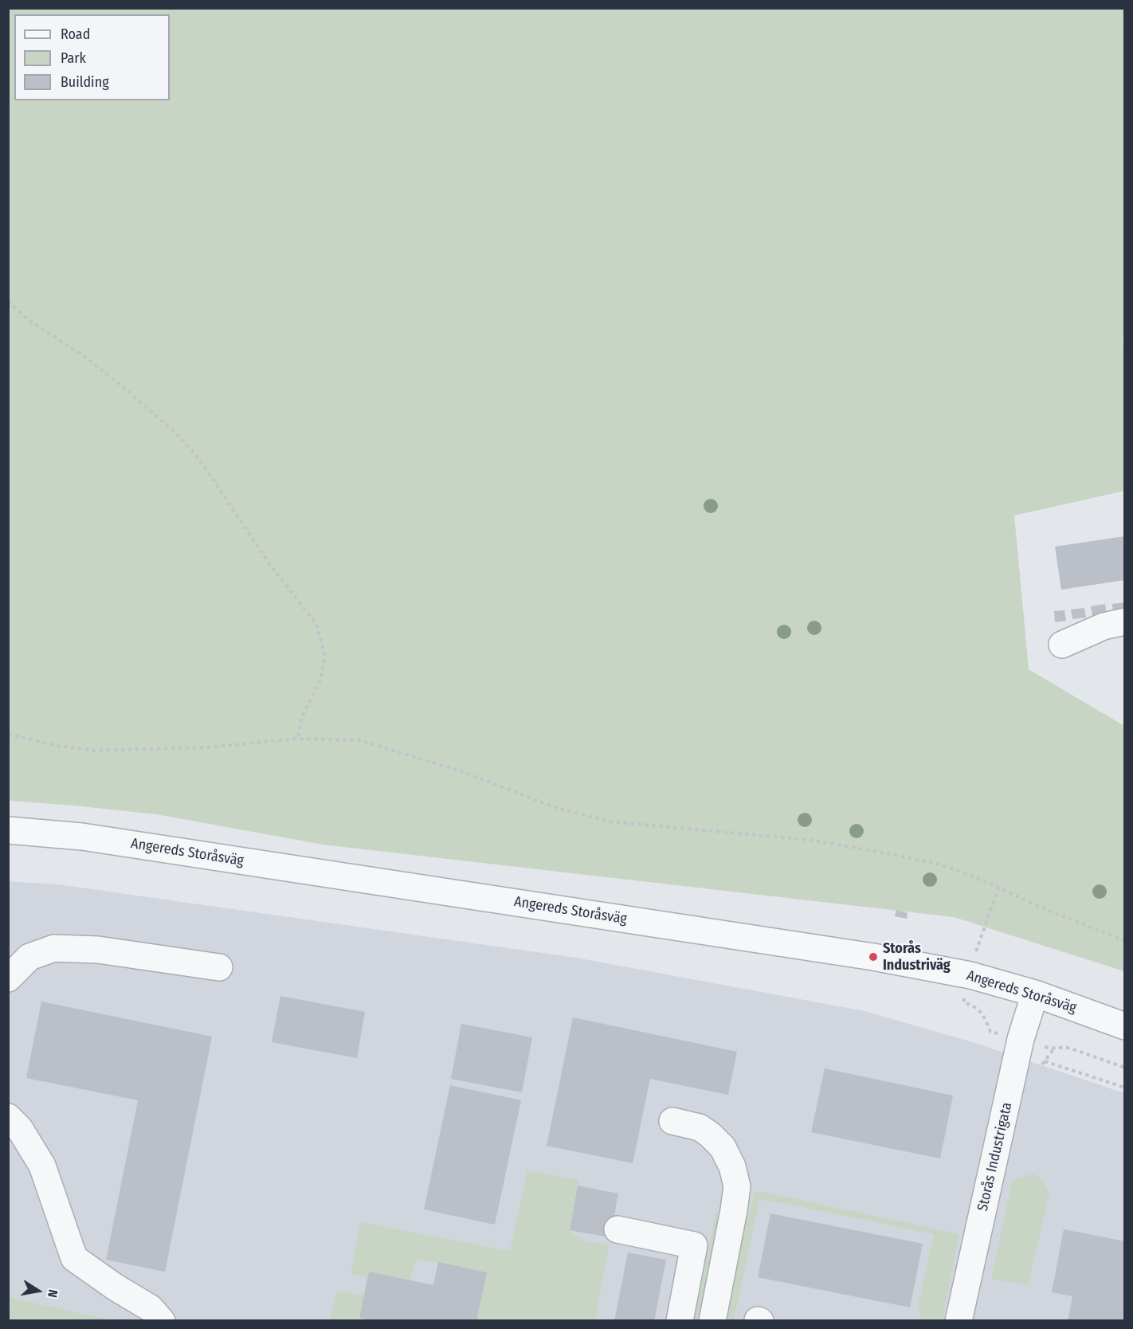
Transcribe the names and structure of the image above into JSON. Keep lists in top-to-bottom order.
{
  "streets": {
    "street": ["Angereds Storåsväg", "Storås Industrigata"]
  },
  "crossings": [
    ["Angereds Storåsväg", "Storås Industrigata"]
  ],
  "places": ["Storås Industriväg"],
  "legend": ["Road", "Park", "Building"],
  "north": "right"
}
